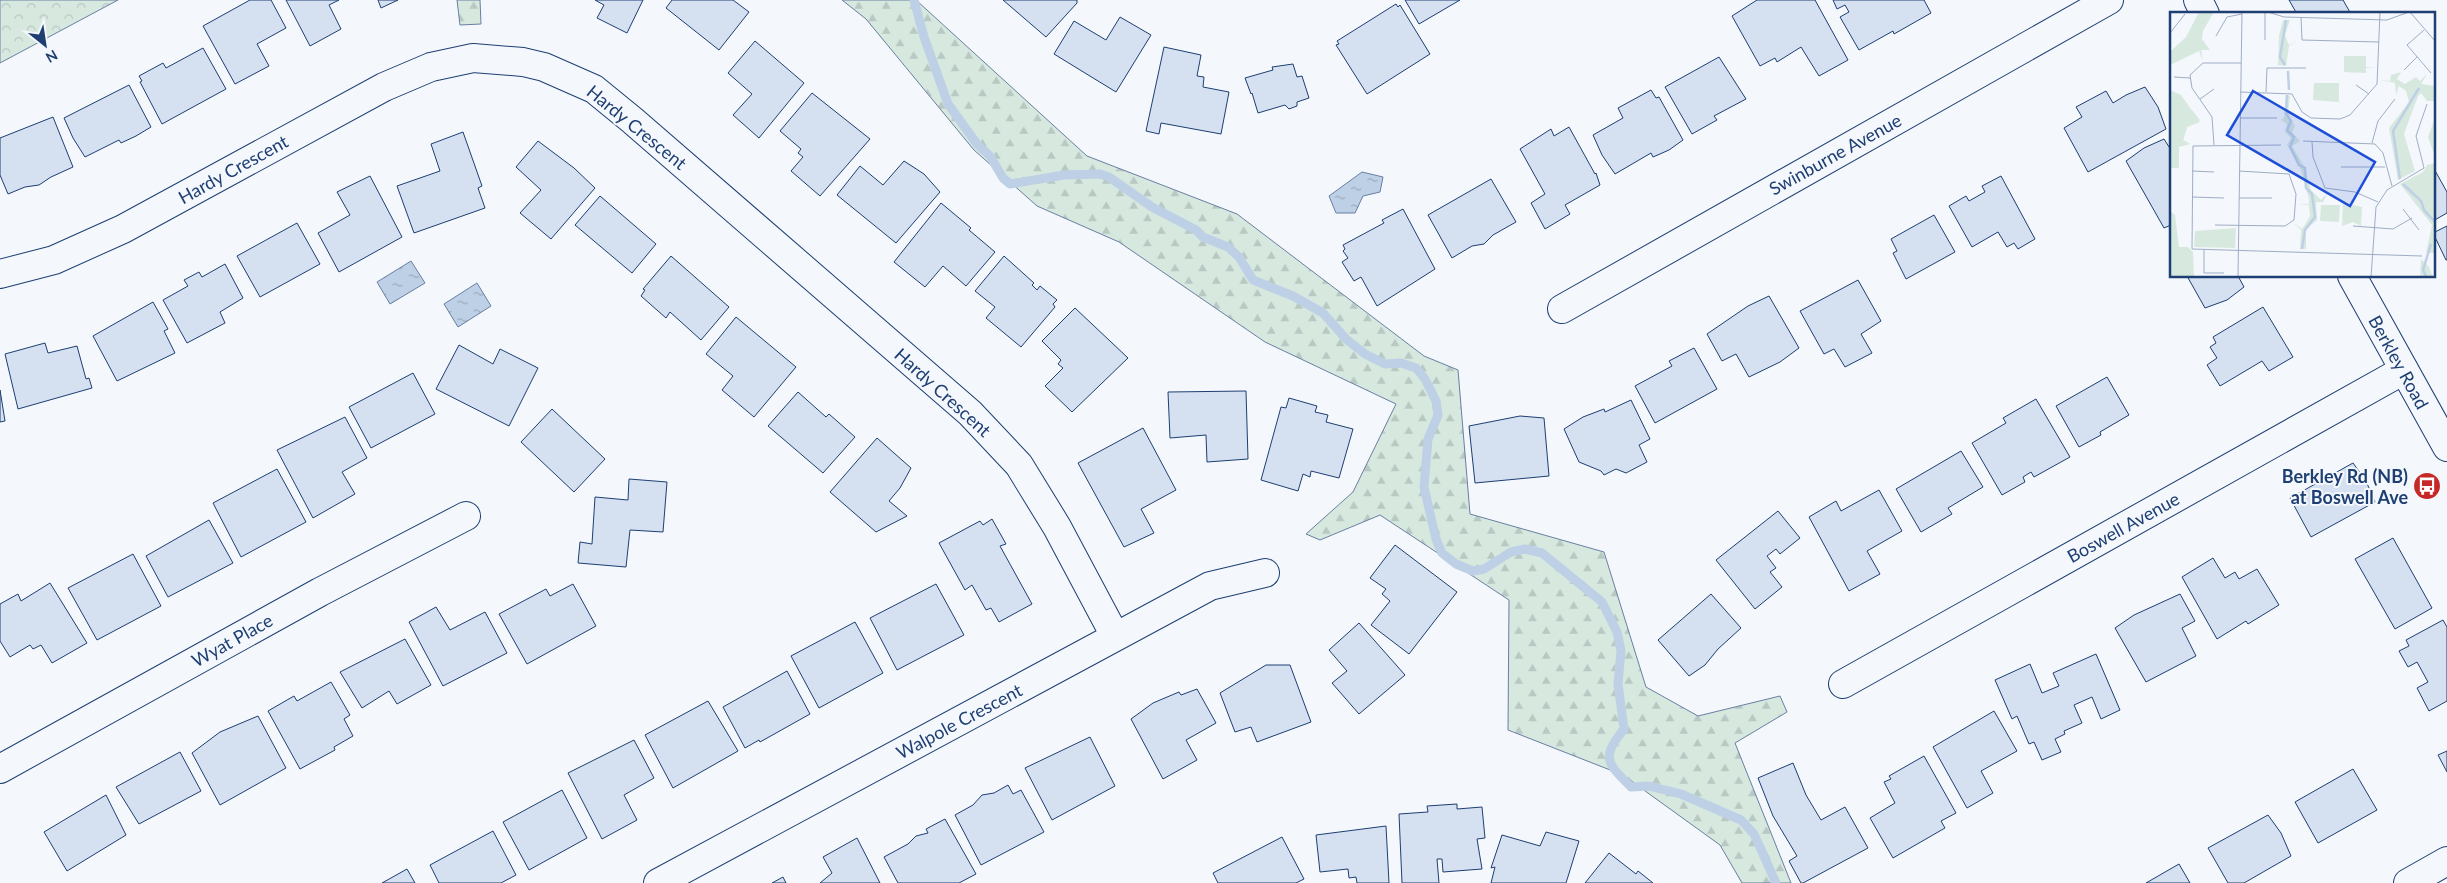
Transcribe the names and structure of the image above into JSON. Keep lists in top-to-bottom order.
{
  "streets": {
    "street": [
      "Hardy Crescent",
      "Swinburne Avenue",
      "Berkley Road",
      "Boswell Avenue",
      "Wyat Place",
      "Walpole Crescent"
    ]
  },
  "crossings": [
    ["Hardy Crescent", "Walpole Crescent"],
    ["Berkley Road", "Boswell Avenue"]
  ],
  "places": {
    "bus stop": ["Berkley Rd (NB) at Boswell Ave"]
  },
  "north": "bottom right"
}
